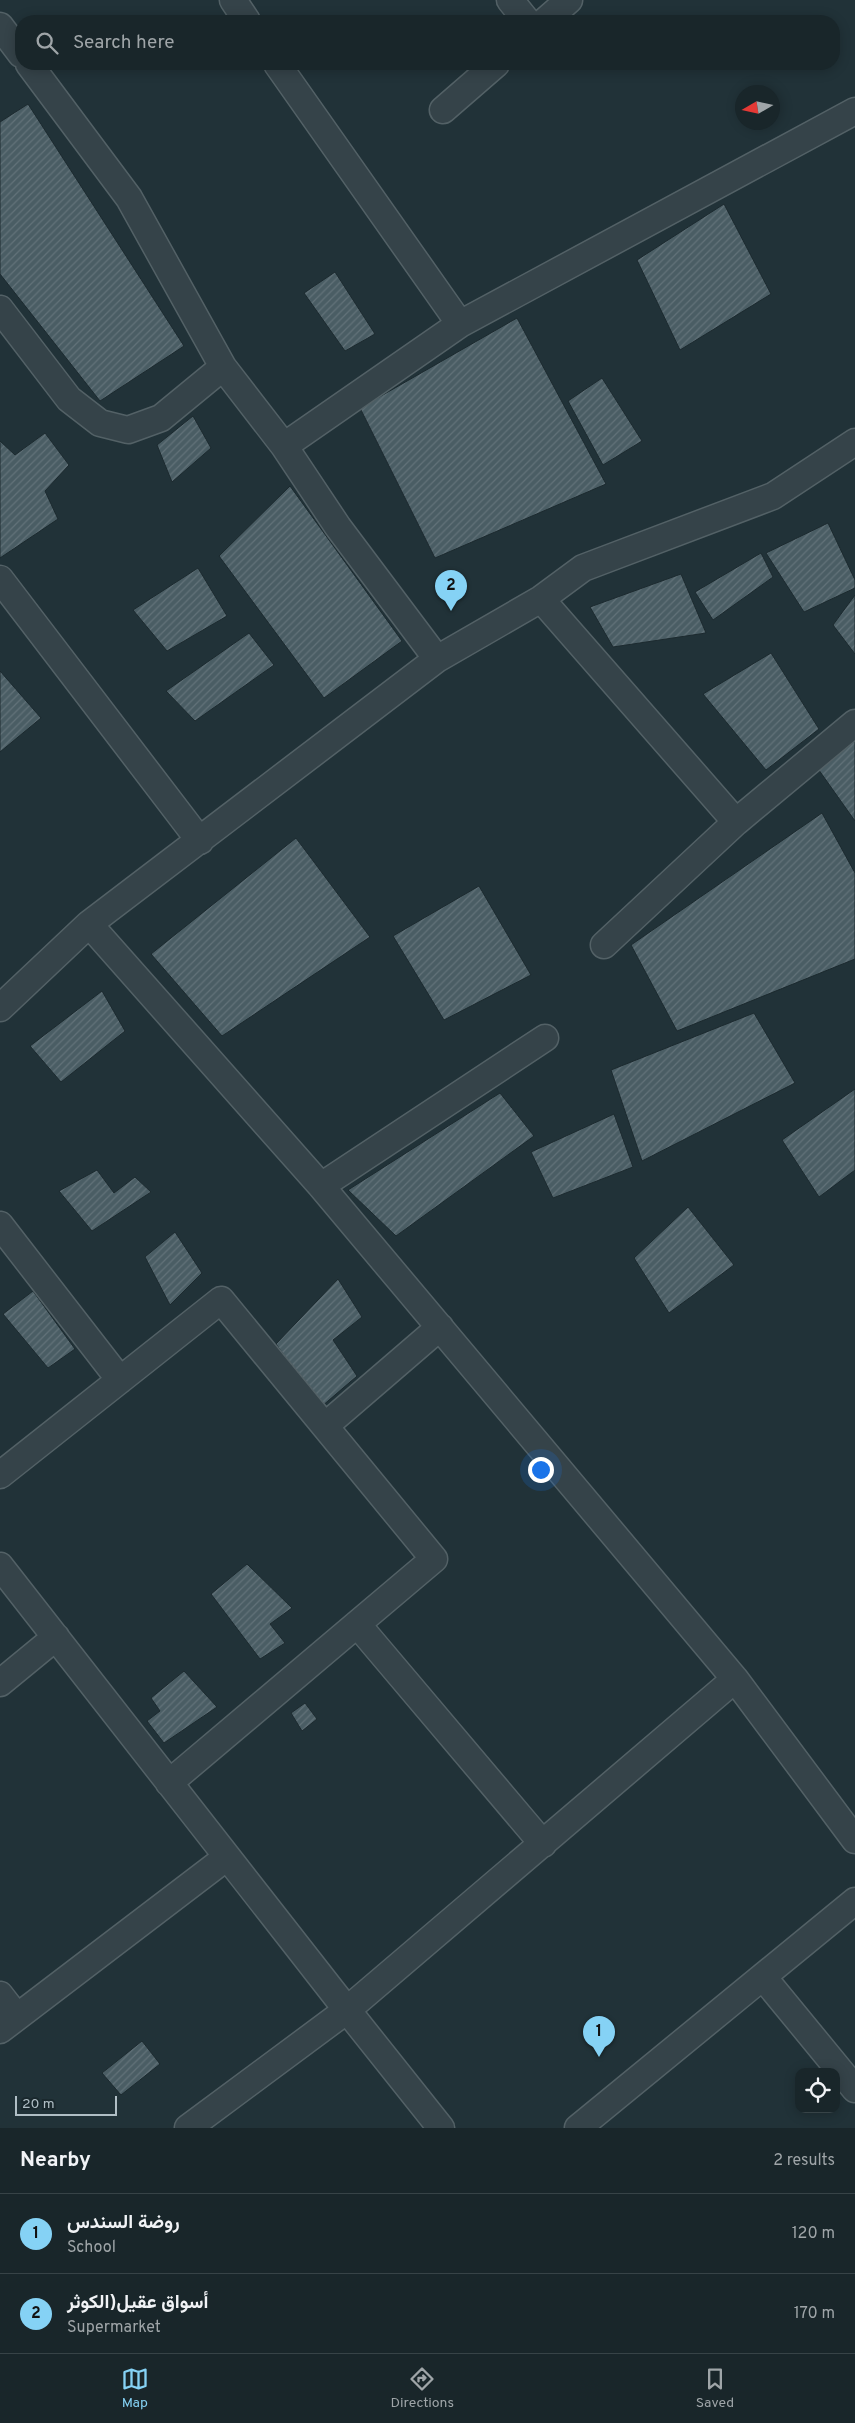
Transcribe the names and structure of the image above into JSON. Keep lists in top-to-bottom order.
{
  "scale_bar": "20 m",
  "north": "left",
  "page": {
    "search": "Search here",
    "pins": ["2", "1"],
    "scale": "20 m",
    "heading": ["Nearby", "2 results"],
    "list": [
      {
        "mark": "1",
        "name": "روضة السندس",
        "note": "School",
        "value": "120 m"
      },
      {
        "mark": "2",
        "name": "أسواق عقيل(الكوثر",
        "note": "Supermarket",
        "value": "170 m"
      }
    ],
    "nav": ["Map", "Directions", "Saved"]
  }
}
